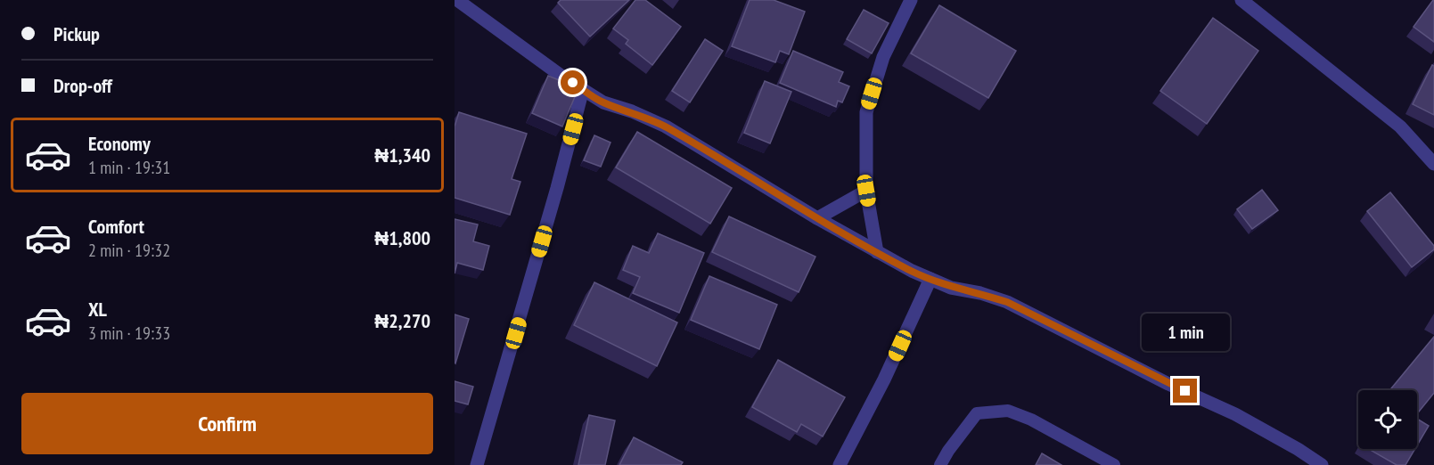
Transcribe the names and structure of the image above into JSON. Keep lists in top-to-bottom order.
{
  "page": {
    "banner": ["Pickup", "Drop-off"],
    "list": [
      {
        "name": "Economy",
        "note": "1 min · 19:31",
        "value": "₦1,340"
      },
      {
        "name": "Comfort",
        "note": "2 min · 19:32",
        "value": "₦1,800"
      },
      {
        "name": "XL",
        "note": "3 min · 19:33",
        "value": "₦2,270"
      }
    ],
    "bubble": "1 min",
    "buttons": "Confirm"
  }
}
